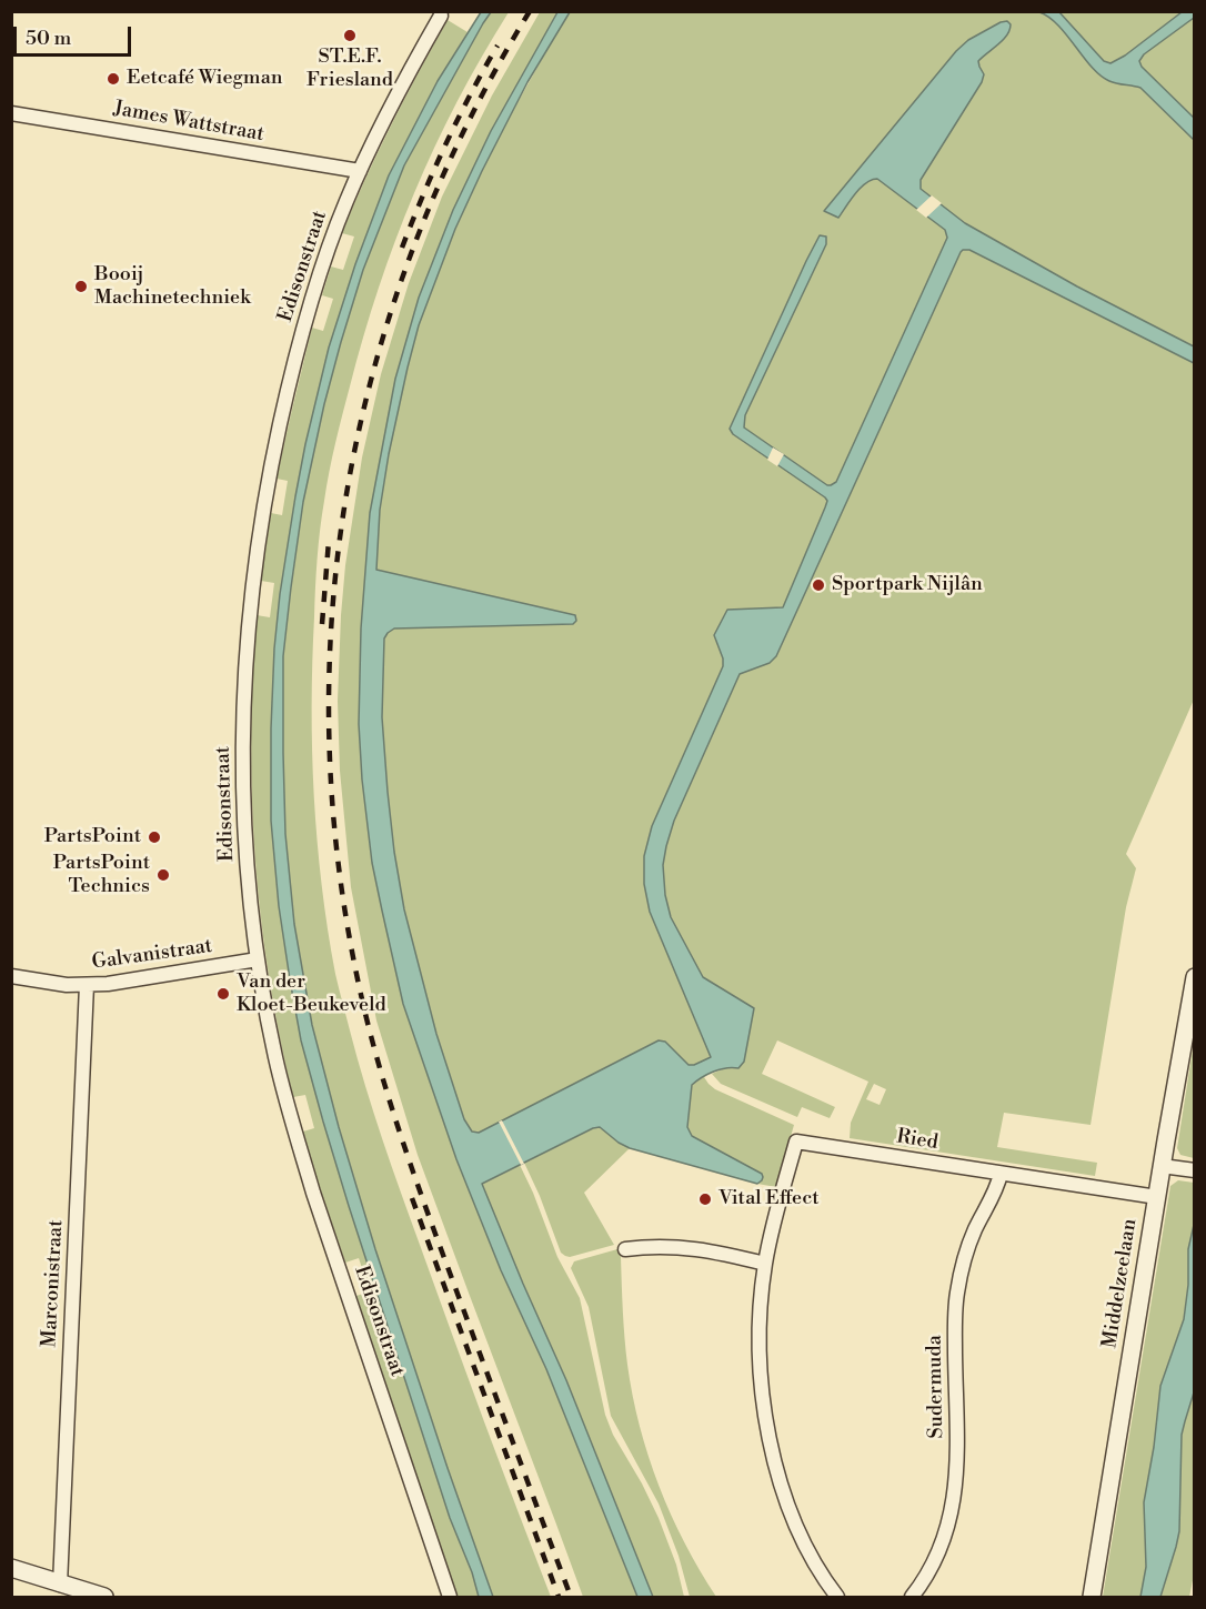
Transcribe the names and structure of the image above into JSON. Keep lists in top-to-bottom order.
{
  "streets": {
    "street": [
      "James Wattstraat",
      "Edisonstraat",
      "Galvanistraat",
      "Ried",
      "Marconistraat",
      "Middelzeelaan",
      "Sudermuda"
    ]
  },
  "crossings": [
    ["James Wattstraat", "Edisonstraat"],
    ["Edisonstraat", "Galvanistraat"],
    ["Galvanistraat", "Marconistraat"],
    ["Ried", "Middelzeelaan"],
    ["Ried", "Sudermuda"]
  ],
  "places": [
    "ST.E.F. Friesland",
    "Eetcafé Wiegman",
    "Booij Machinetechniek",
    "Sportpark Nijlân",
    "PartsPoint",
    "PartsPoint Technics",
    "Van der Kloet-Beukeveld",
    "Vital Effect"
  ],
  "scale_bar": "50 m"
}
